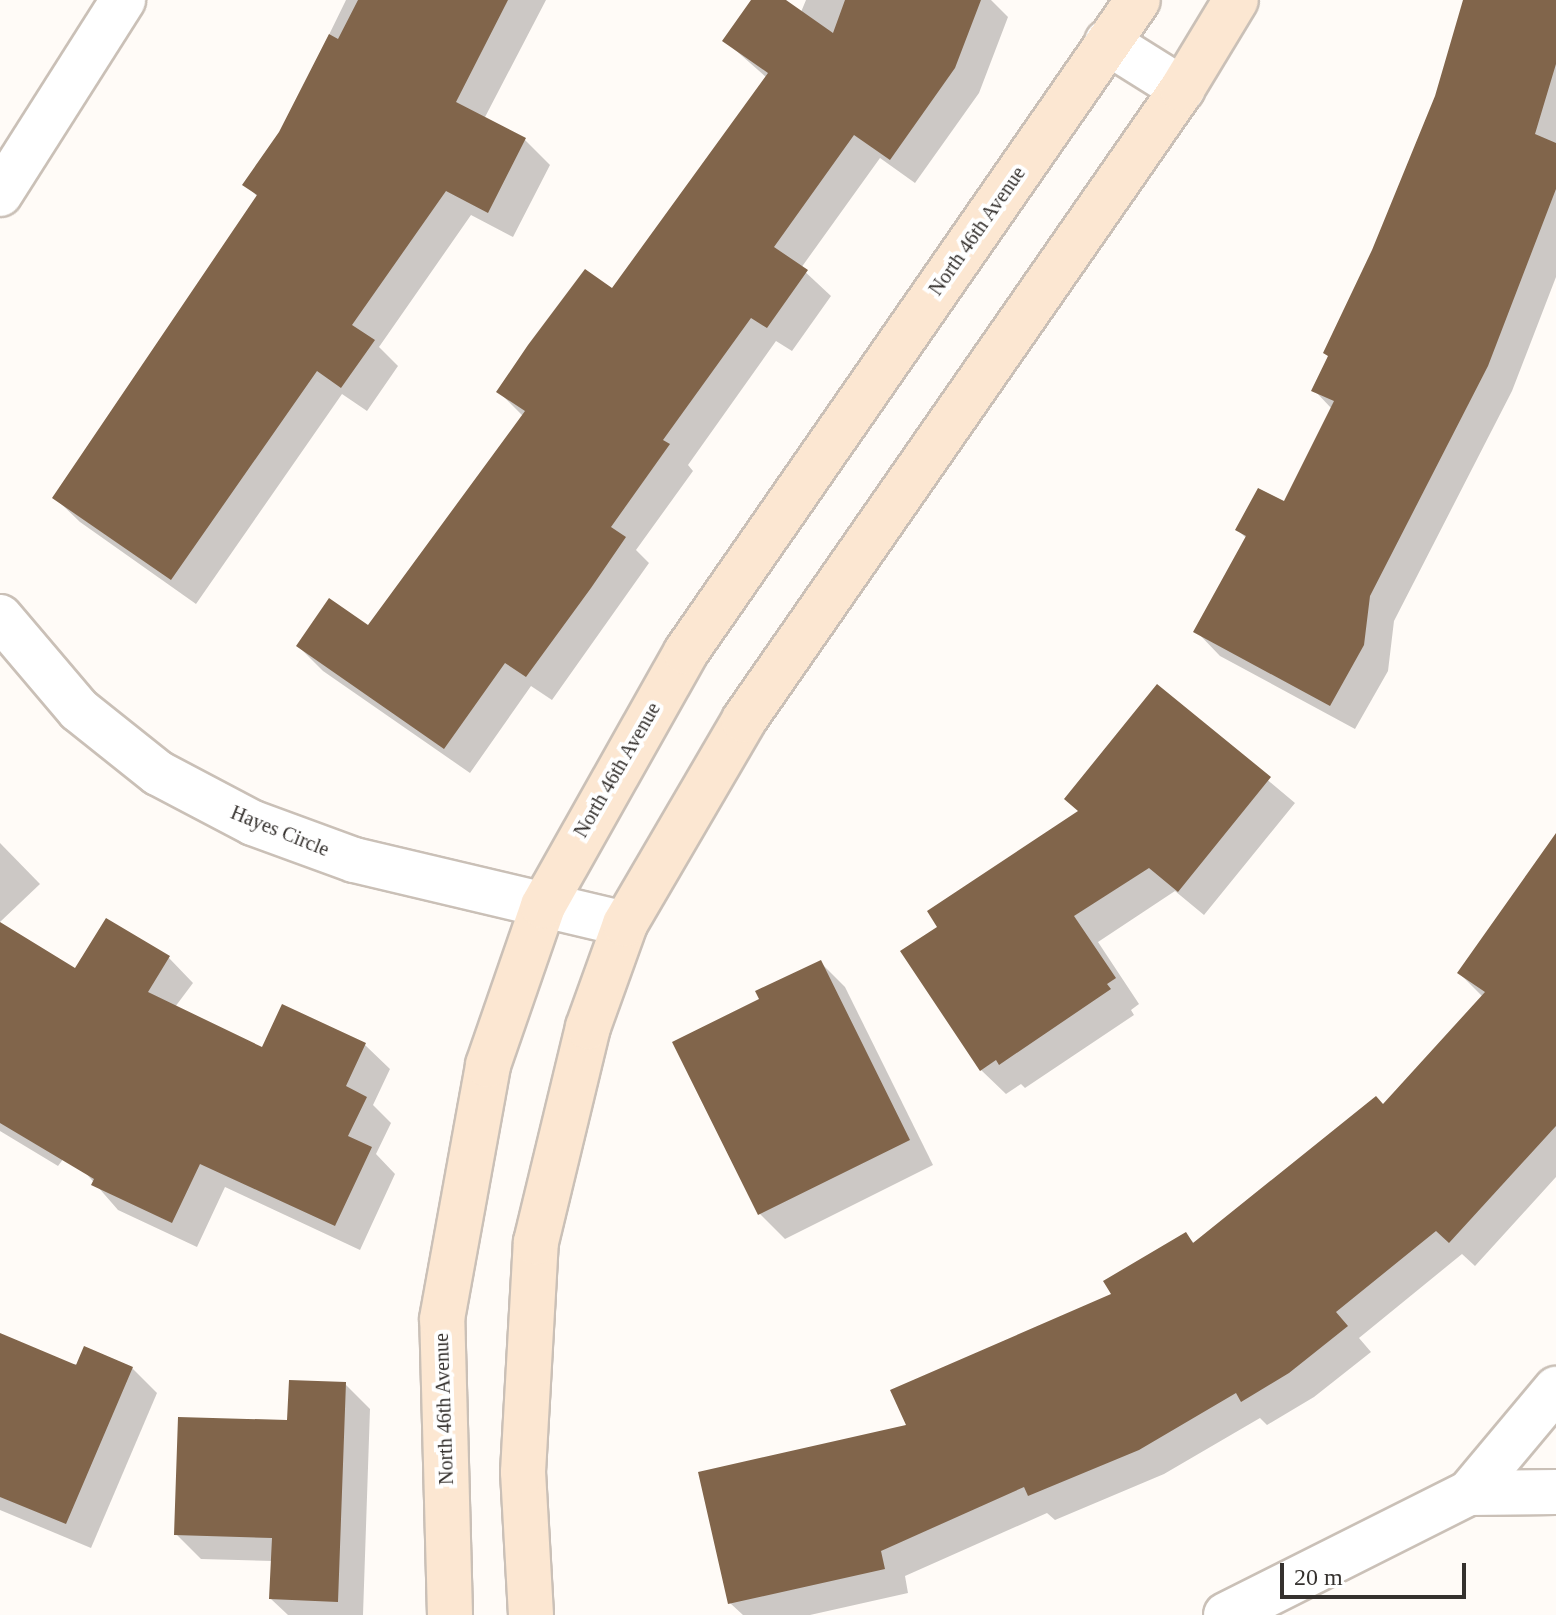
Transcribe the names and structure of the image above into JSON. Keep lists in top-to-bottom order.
{
  "streets": {
    "street": ["North 46th Avenue", "Hayes Circle"]
  },
  "crossings": [
    ["North 46th Avenue", "Hayes Circle"]
  ],
  "scale_bar": "20 m"
}
